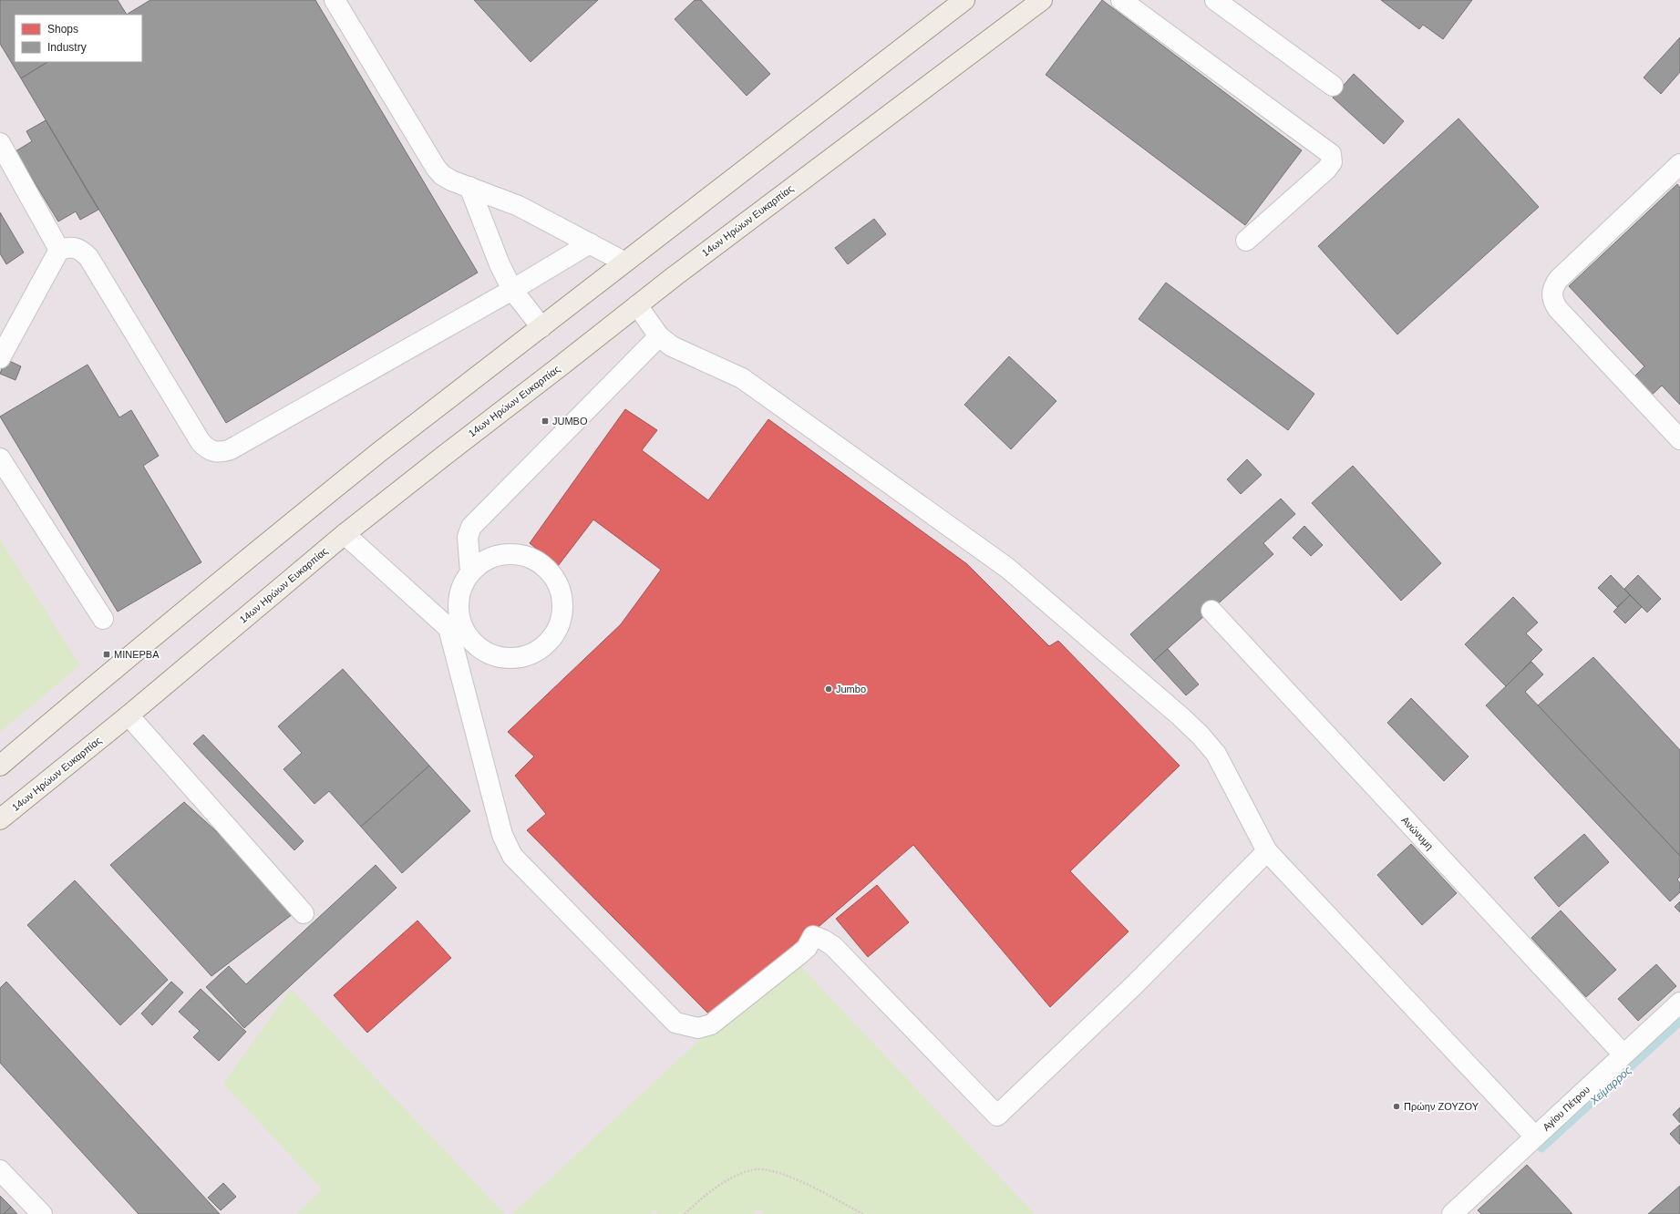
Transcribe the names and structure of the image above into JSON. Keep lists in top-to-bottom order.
{
  "streets": {
    "main road": ["14ων Ηρώων Ευκαρπίας"],
    "street": ["Ανώνυμη", "Αγίου Πέτρου"]
  },
  "crossings": [
    ["Ανώνυμη", "Αγίου Πέτρου"]
  ],
  "water": ["Χείμαρρος"],
  "places": {
    "transit": ["JUMBO", "ΜΙΝΕΡΒΑ"],
    "other": ["Jumbo", "Πρώην ΖΟΥΖΟΥ"]
  },
  "legend": ["Shops", "Industry"]
}
